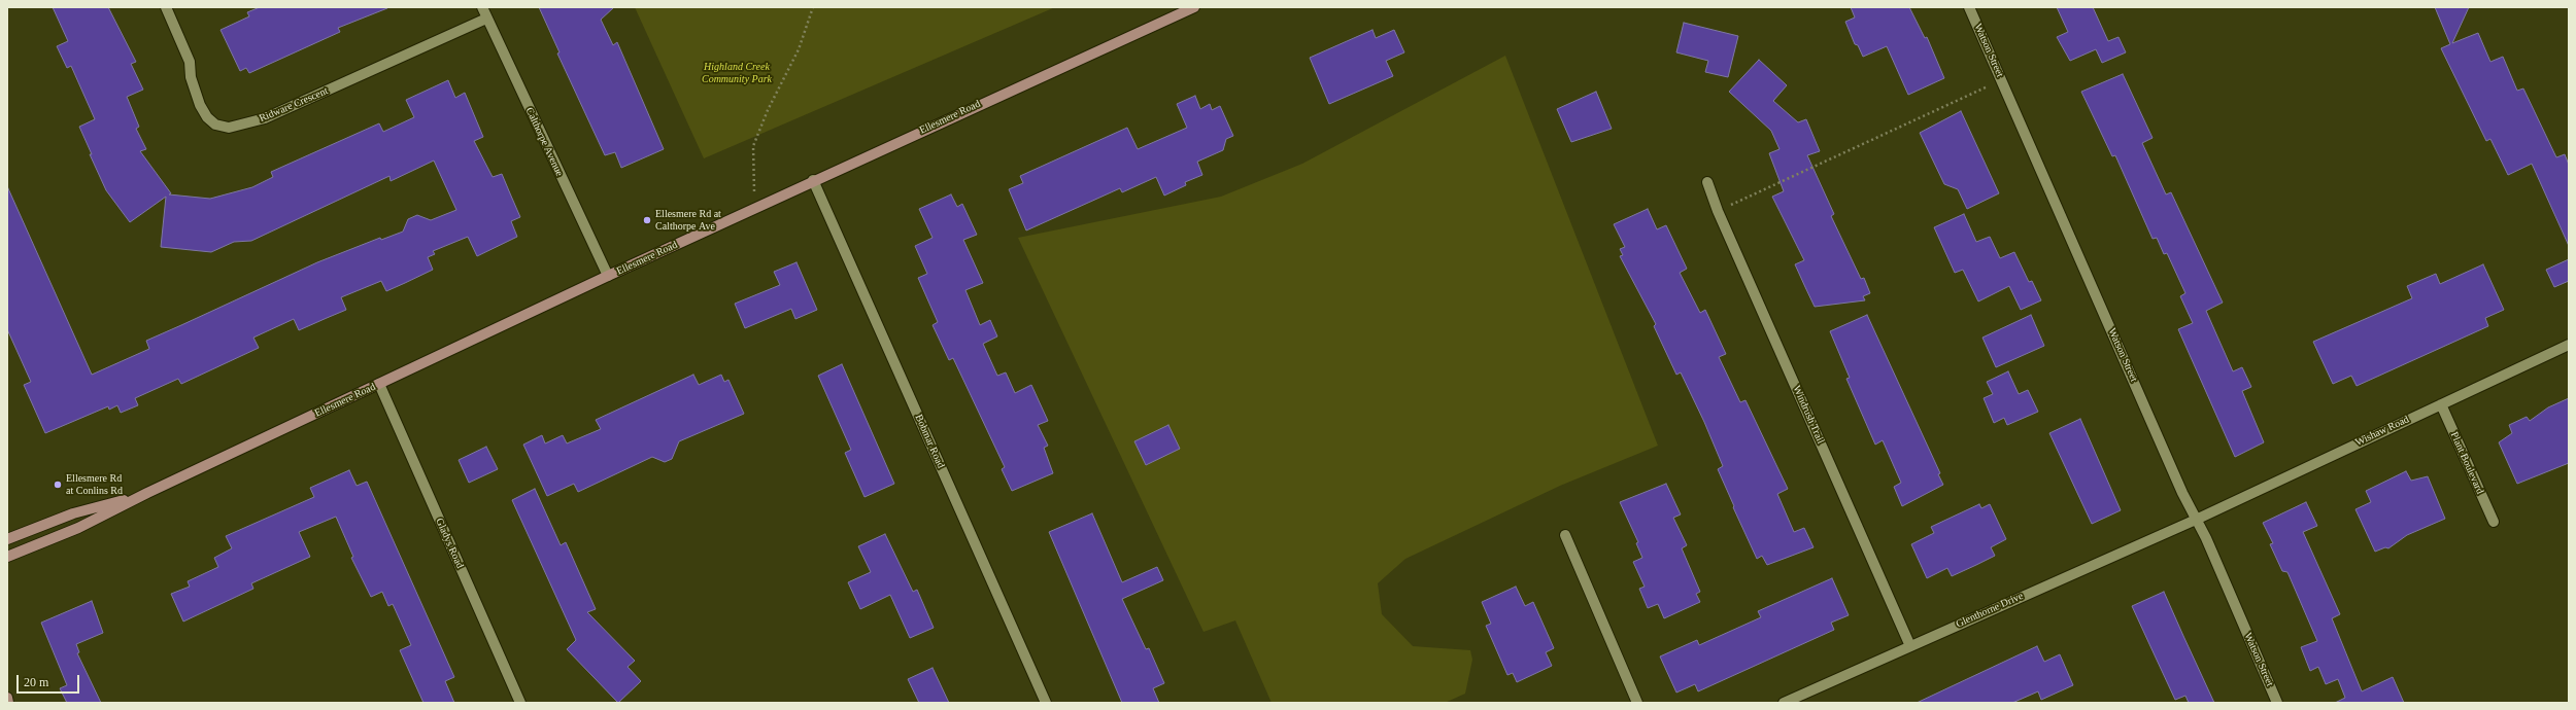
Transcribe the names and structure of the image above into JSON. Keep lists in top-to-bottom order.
{
  "streets": {
    "main road": ["Ellesmere Road"],
    "street": [
      "Watson Street",
      "Ridware Crescent",
      "Calthorpe Avenue",
      "Windrush Trail",
      "Wishaw Road",
      "Bobmar Road",
      "Plant Boulevard",
      "Gladys Road",
      "Glenthorne Drive"
    ]
  },
  "crossings": [
    ["Watson Street", "Wishaw Road"],
    ["Watson Street", "Glenthorne Drive"],
    ["Ridware Crescent", "Calthorpe Avenue"],
    ["Ellesmere Road", "Calthorpe Avenue"],
    ["Ellesmere Road", "Bobmar Road"],
    ["Ellesmere Road", "Gladys Road"],
    ["Windrush Trail", "Glenthorne Drive"],
    ["Wishaw Road", "Plant Boulevard"],
    ["Wishaw Road", "Glenthorne Drive"]
  ],
  "parks": ["Highland Creek Community Park"],
  "places": ["Ellesmere Rd at Calthorpe Ave", "Ellesmere Rd at Conlins Rd"],
  "scale_bar": "20 m"
}
